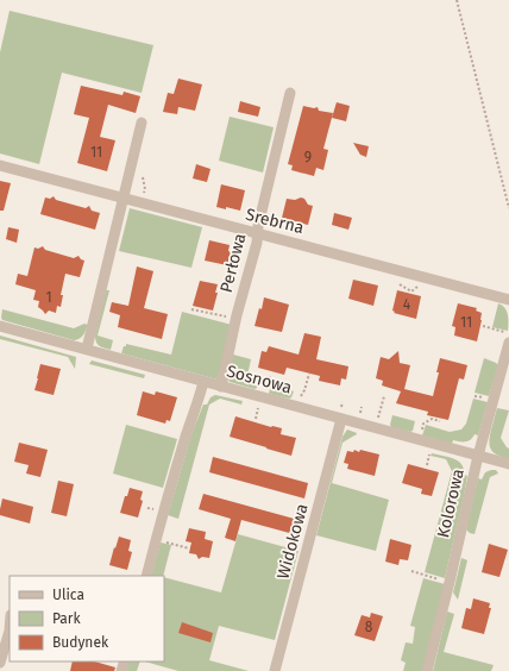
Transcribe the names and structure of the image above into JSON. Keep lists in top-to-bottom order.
{
  "streets": {
    "street": [
      "Srebrna",
      "Perłowa",
      "Sosnowa",
      "Kolorowa",
      "Widokowa"
    ]
  },
  "crossings": [
    ["Srebrna", "Perłowa"],
    ["Perłowa", "Sosnowa"],
    ["Sosnowa", "Kolorowa"],
    ["Sosnowa", "Widokowa"]
  ],
  "house_numbers": [
    "11",
    "9",
    "1",
    "4",
    "11",
    "8"
  ],
  "legend": ["Ulica", "Park", "Budynek"]
}
